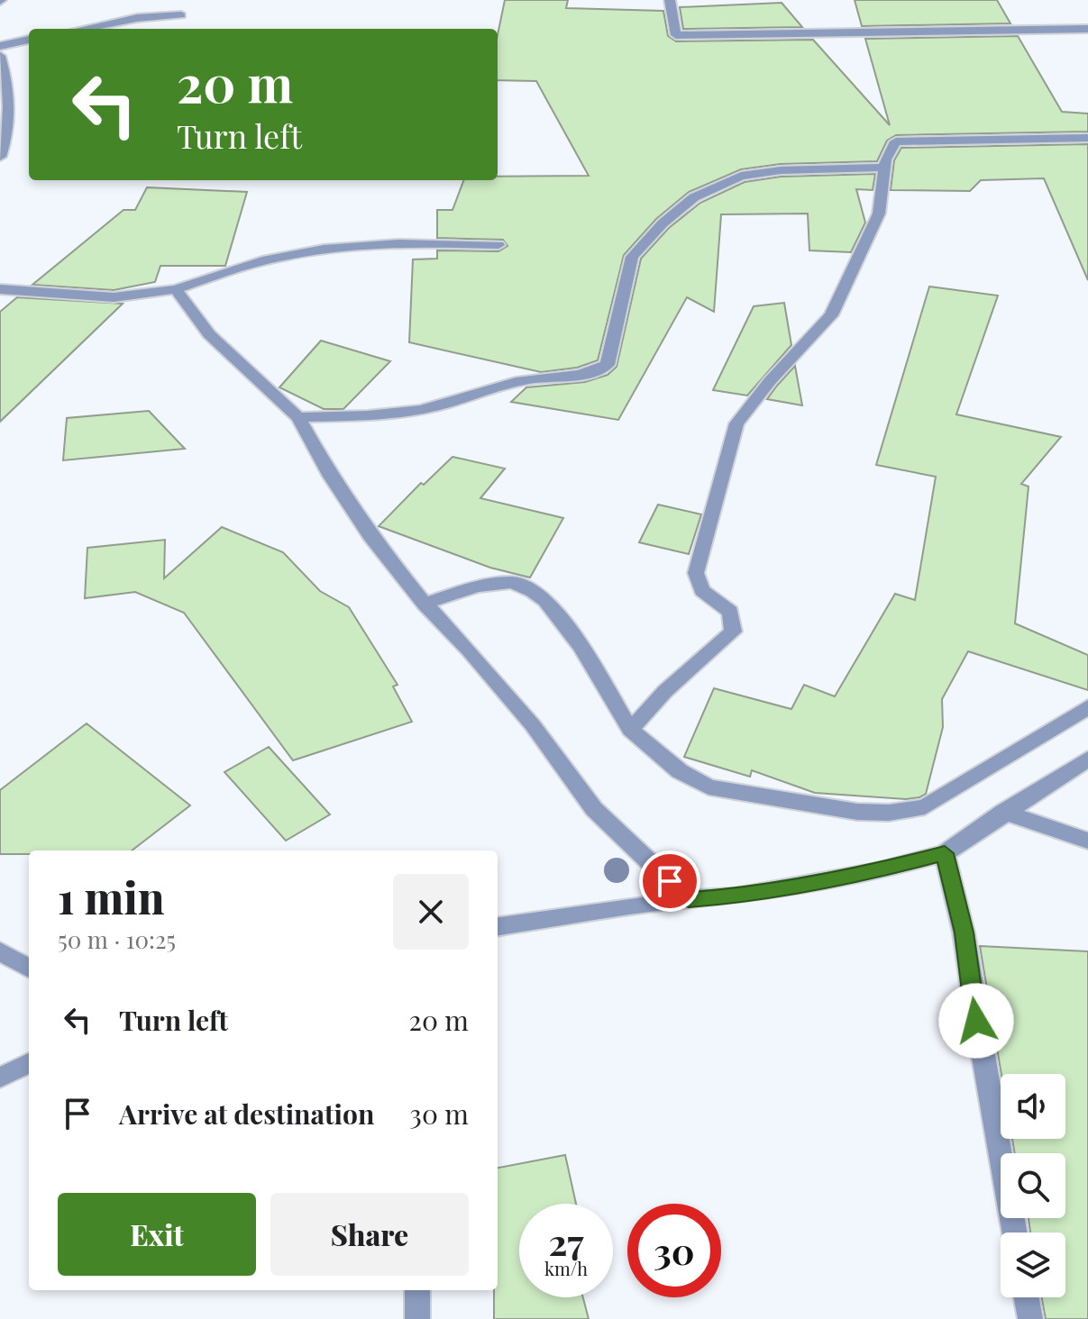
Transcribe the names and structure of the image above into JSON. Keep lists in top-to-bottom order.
{
  "page": {
    "turn": ["20 m", "Turn left"],
    "heading": ["1 min", "50 m · 10:25"],
    "list": [
      {
        "name": "Turn left",
        "value": "20 m"
      },
      {
        "name": "Arrive at destination",
        "value": "30 m"
      }
    ],
    "buttons": ["Exit", "Share"],
    "speed": "27 km/h",
    "limit": "30"
  }
}
